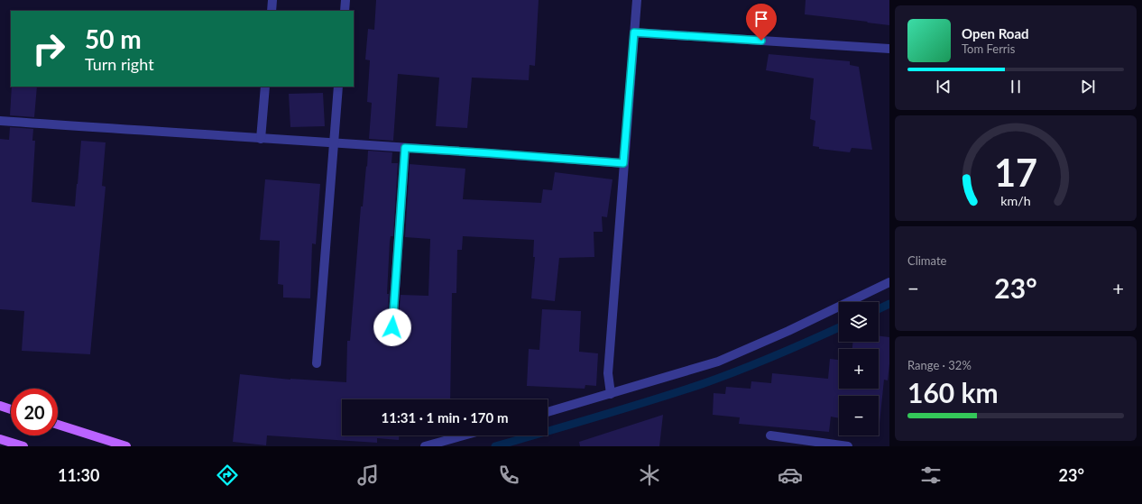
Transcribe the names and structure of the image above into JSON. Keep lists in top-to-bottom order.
{
  "page": {
    "turn": ["50 m", "Turn right"],
    "song": ["Open Road", "Tom Ferris"],
    "tile": [
      "Climate",
      ["Range · 32%", "160 km"]
    ],
    "heat": ["−", "23°", "+"],
    "map_buttons": ["+", "−"],
    "limit": "20",
    "trip": "11:31 · 1 min · 170 m",
    "tabs": ["11:30", "23°"],
    "gauge": ["17", "km/h"]
  }
}
